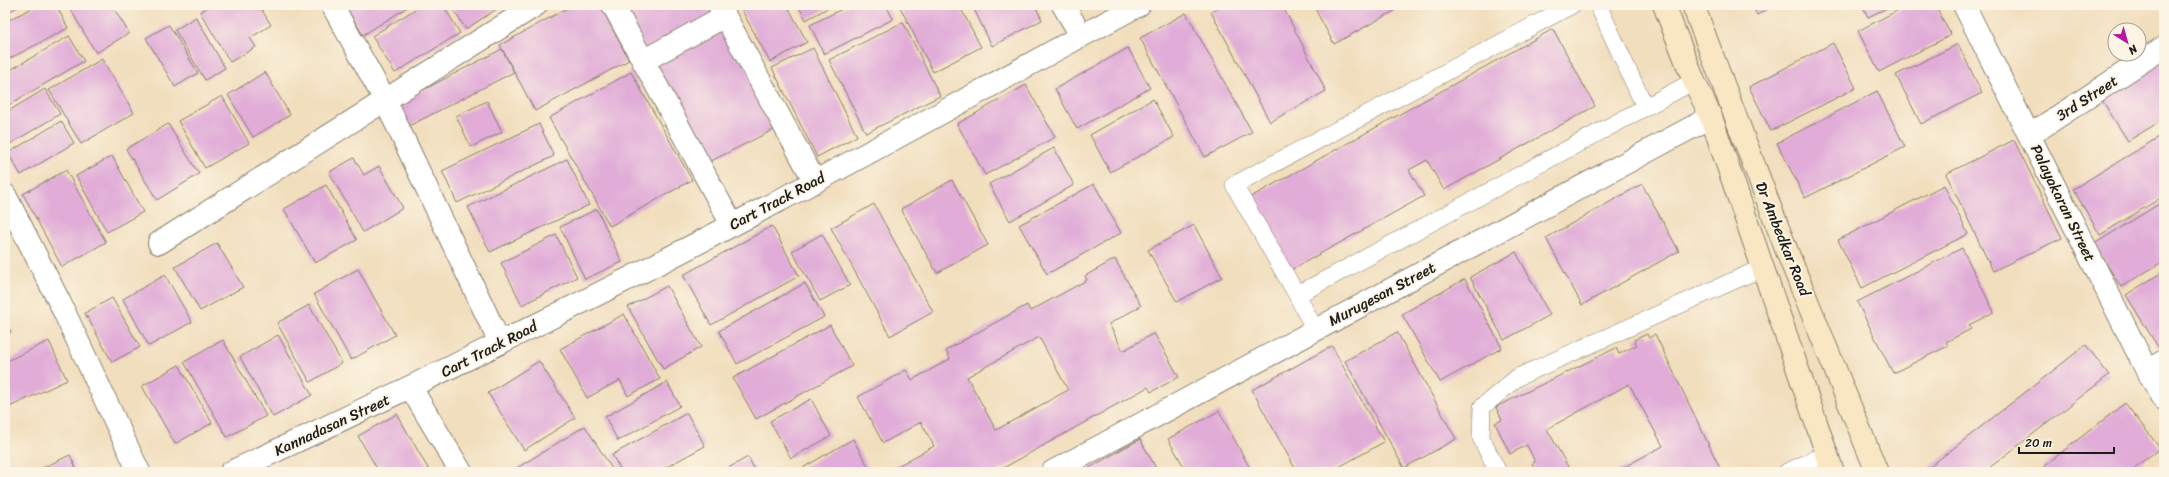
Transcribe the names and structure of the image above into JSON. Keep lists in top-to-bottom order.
{
  "streets": {
    "main road": ["Dr Ambedkar Road"],
    "street": [
      "3rd Street",
      "Cart Track Road",
      "Palayakaran Street",
      "Murugesan Street",
      "Kannadasan Street"
    ]
  },
  "crossings": [
    ["3rd Street", "Palayakaran Street"],
    ["Cart Track Road", "Kannadasan Street"],
    ["Dr Ambedkar Road", "Murugesan Street"]
  ],
  "scale_bar": "20 m",
  "north": "bottom right"
}
